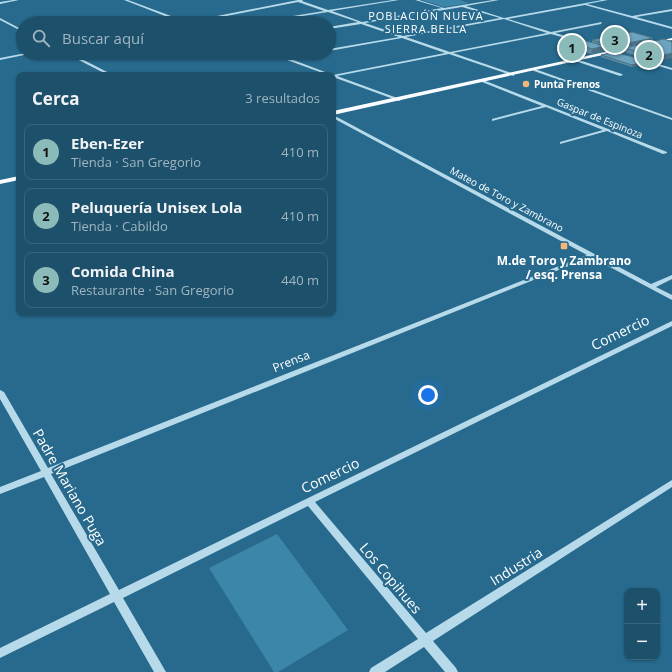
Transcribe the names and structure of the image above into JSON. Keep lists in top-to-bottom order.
{
  "streets": {
    "street": [
      "Gaspar de Espinoza",
      "Mateo de Toro y Zambrano",
      "Comercio",
      "Prensa",
      "Padre Mariano Puga",
      "Industria",
      "Los Copihues"
    ]
  },
  "crossings": [
    ["Mateo de Toro y Zambrano", "Prensa"],
    ["Comercio", "Padre Mariano Puga"],
    ["Comercio", "Los Copihues"],
    ["Prensa", "Padre Mariano Puga"],
    ["Industria", "Los Copihues"]
  ],
  "districts": ["POBLACIÓN NUEVA SIERRA BELLA"],
  "places": {
    "other": ["Punta Frenos"],
    "transit": ["M.de Toro y Zambrano / esq. Prensa"]
  },
  "page": {
    "search": "Buscar aquí",
    "pins": ["3", "1", "2"],
    "heading": ["Cerca", "3 resultados"],
    "list": [
      {
        "mark": "1",
        "name": "Eben-Ezer",
        "note": "Tienda · San Gregorio",
        "value": "410 m"
      },
      {
        "mark": "2",
        "name": "Peluquería Unisex Lola",
        "note": "Tienda · Cabildo",
        "value": "410 m"
      },
      {
        "mark": "3",
        "name": "Comida China",
        "note": "Restaurante · San Gregorio",
        "value": "440 m"
      }
    ],
    "map_buttons": ["+", "−"]
  }
}
